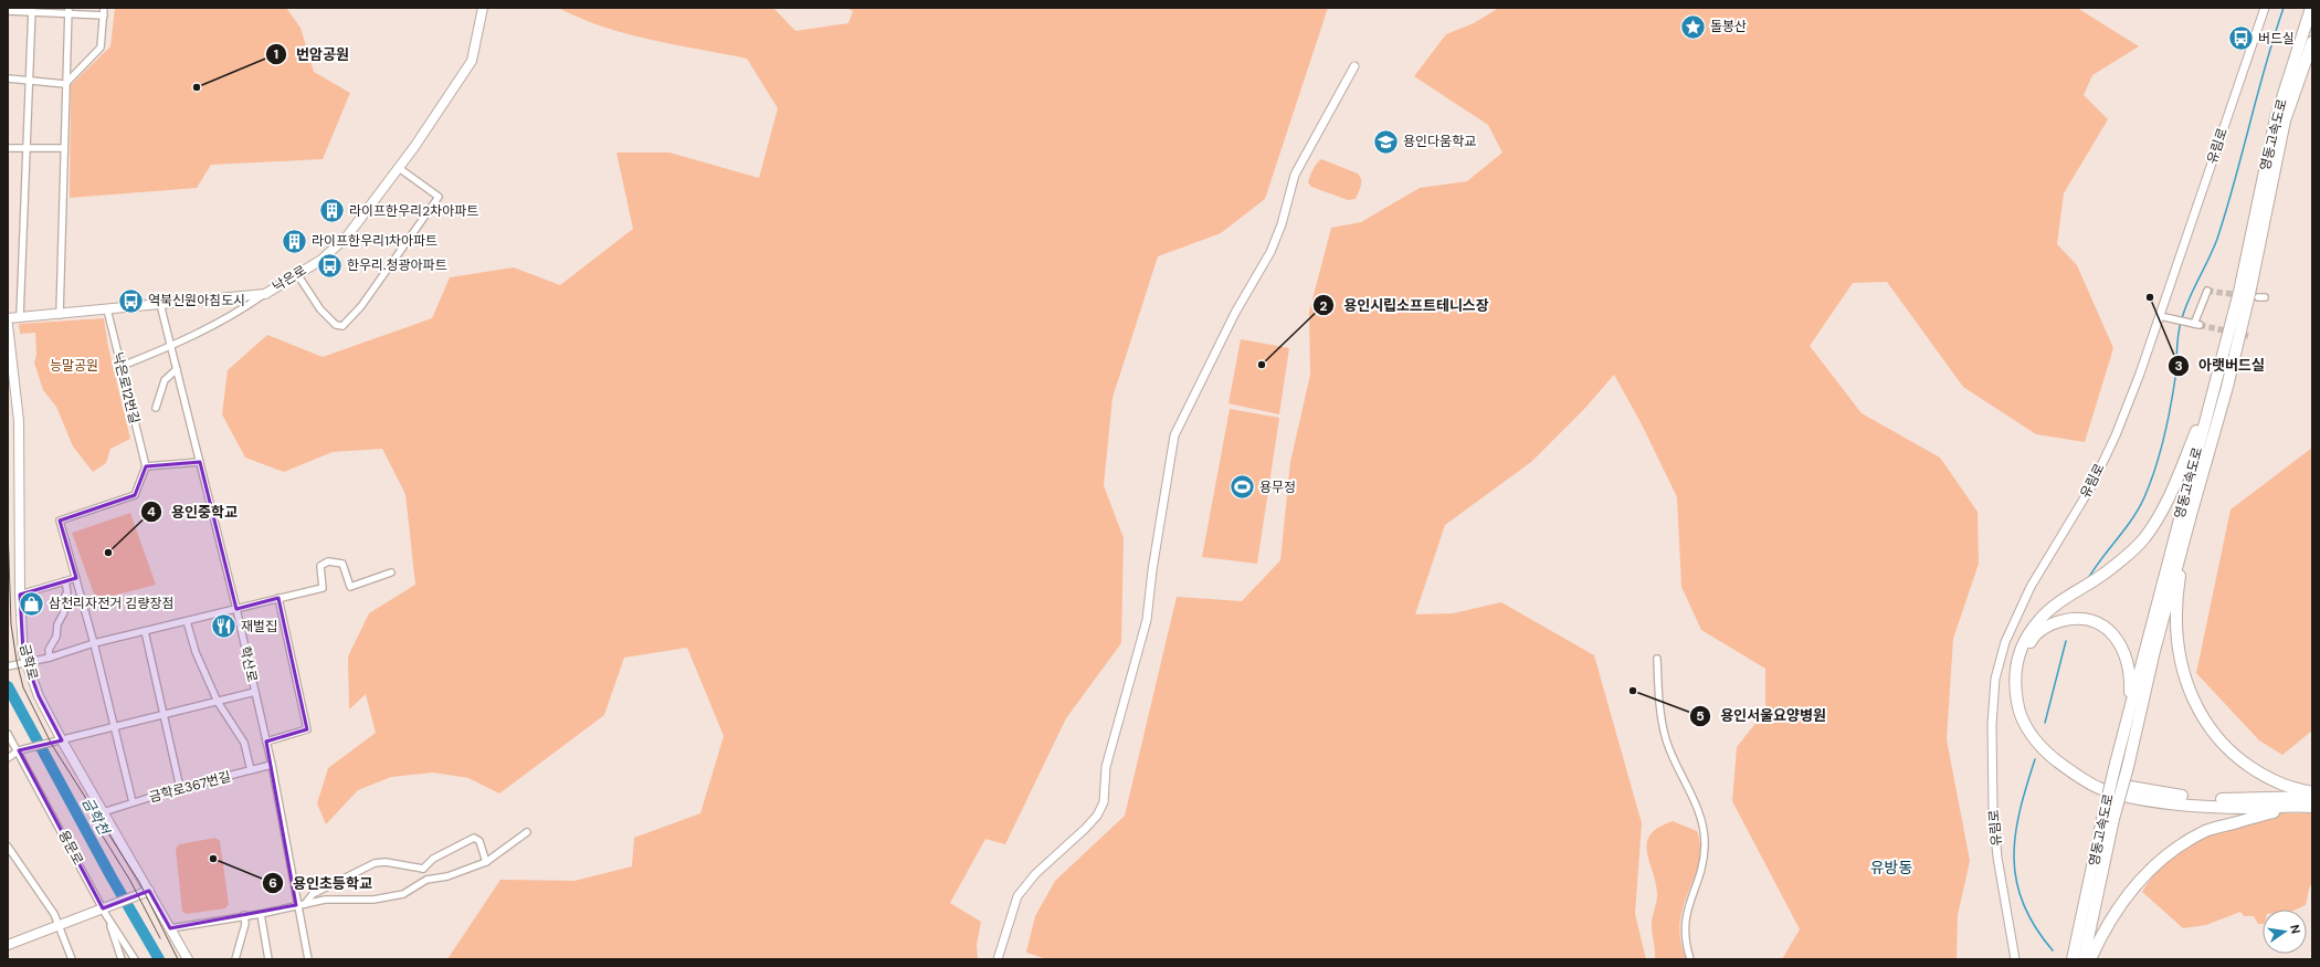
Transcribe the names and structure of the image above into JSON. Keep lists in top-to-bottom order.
{
  "streets": {
    "highway": ["영동고속도로"],
    "main road": ["낙은로", "금학로"],
    "street": [
      "유림로",
      "낙은로12번길",
      "학산로",
      "금학로367번길",
      "용문로"
    ]
  },
  "crossings": [
    ["낙은로", "낙은로12번길"],
    ["낙은로", "학산로"],
    ["금학로", "금학로367번길"],
    ["학산로", "금학로367번길"]
  ],
  "districts": ["유방동"],
  "water": ["금학천"],
  "parks": ["능말공원"],
  "places": {
    "place": ["돌봉산"],
    "bus stop": ["버드실", "한우리.청광아파트", "역북신원아침도시"],
    "other": [
      "번암공원",
      "아랫버드실",
      "용인시립소프트테니스장",
      "용인중학교",
      "용인서울요양병원",
      "용인초등학교"
    ],
    "school or university": ["용인다움학교"],
    "building": ["라이프한우리2차아파트", "라이프한우리1차아파트"],
    "sports": ["용무정"],
    "shop": ["삼천리자전거 김량장점"],
    "restaurant": ["재벌집"]
  },
  "north": "right"
}
